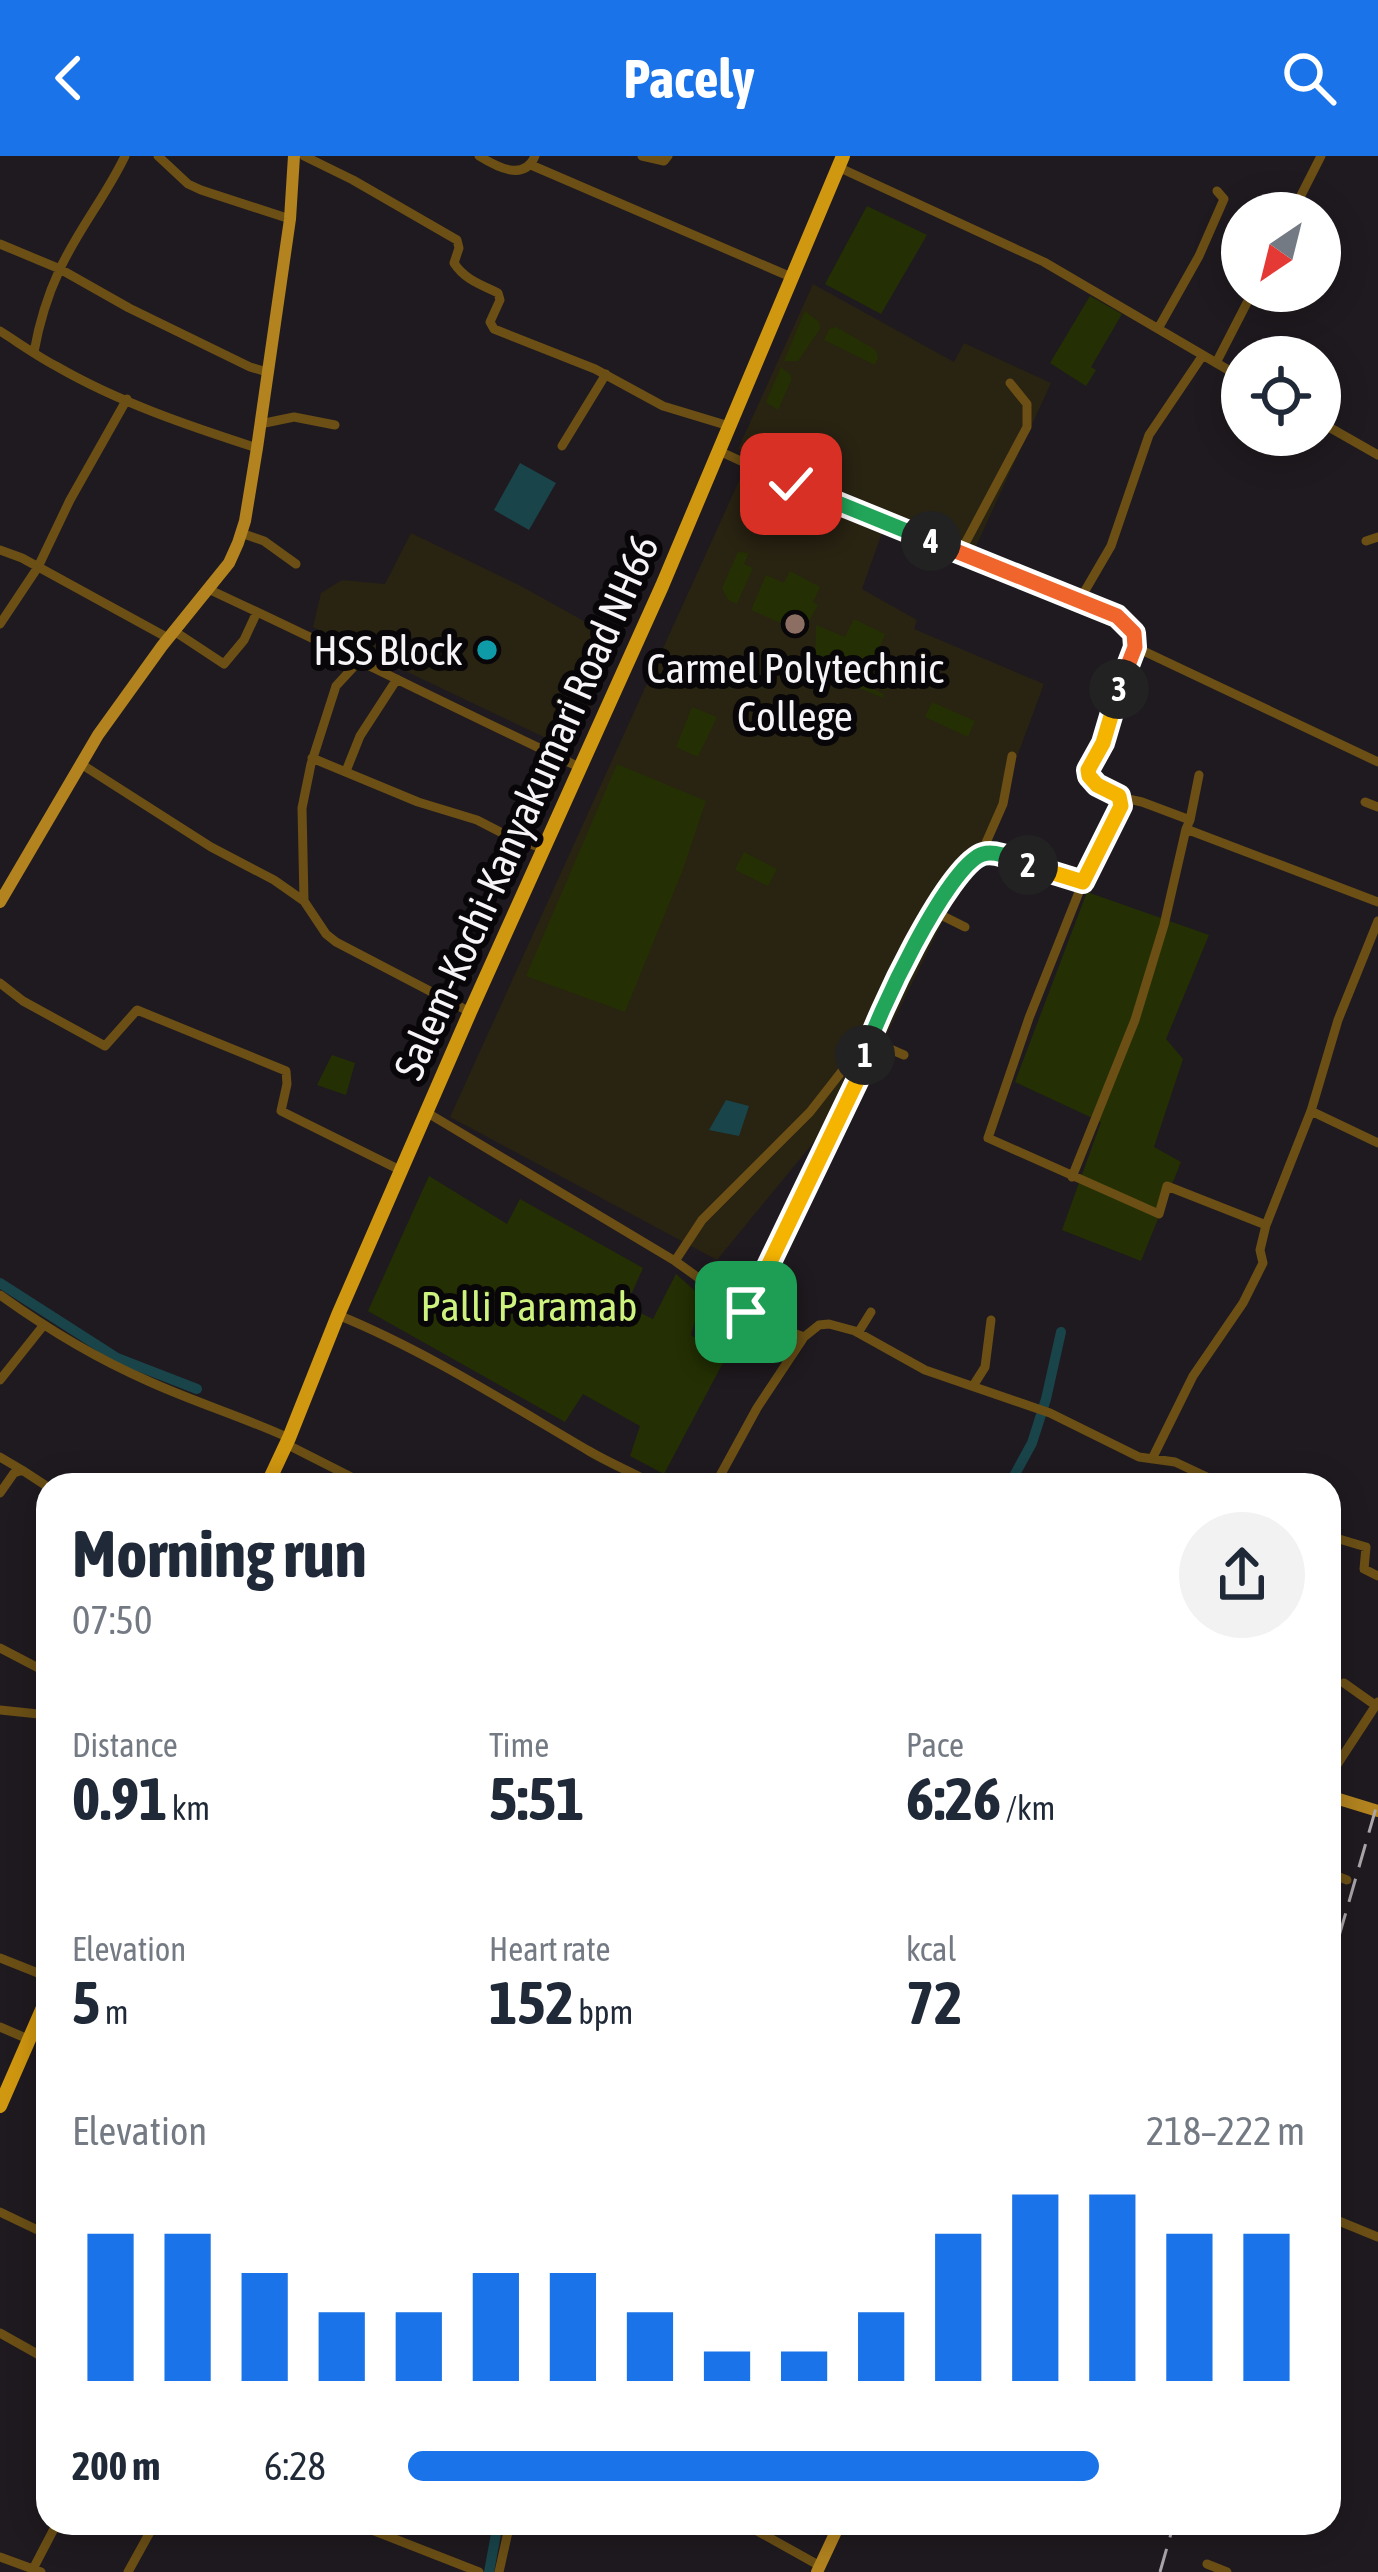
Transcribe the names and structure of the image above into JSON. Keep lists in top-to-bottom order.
{
  "streets": {
    "highway": ["Salem-Kochi-Kanyakumari Road NH66"]
  },
  "parks": ["Palli Paramab"],
  "places": ["Carmel Polytechnic College", "HSS Block"],
  "north": "bottom left",
  "page": {
    "header": "Pacely",
    "pins": [
      "4",
      "3",
      "2",
      "1"
    ],
    "heading": ["Morning run", "07:50"],
    "stats": [
      ["Distance", "0.91 km"],
      ["Time", "5:51"],
      ["Pace", "6:26 /km"],
      ["Elevation", "5 m"],
      ["Heart rate", "152 bpm"],
      ["kcal", "72"]
    ],
    "chart": ["Elevation", "218–222 m"],
    "list": [
      {
        "name": "200 m",
        "note": "6:28"
      }
    ]
  }
}
